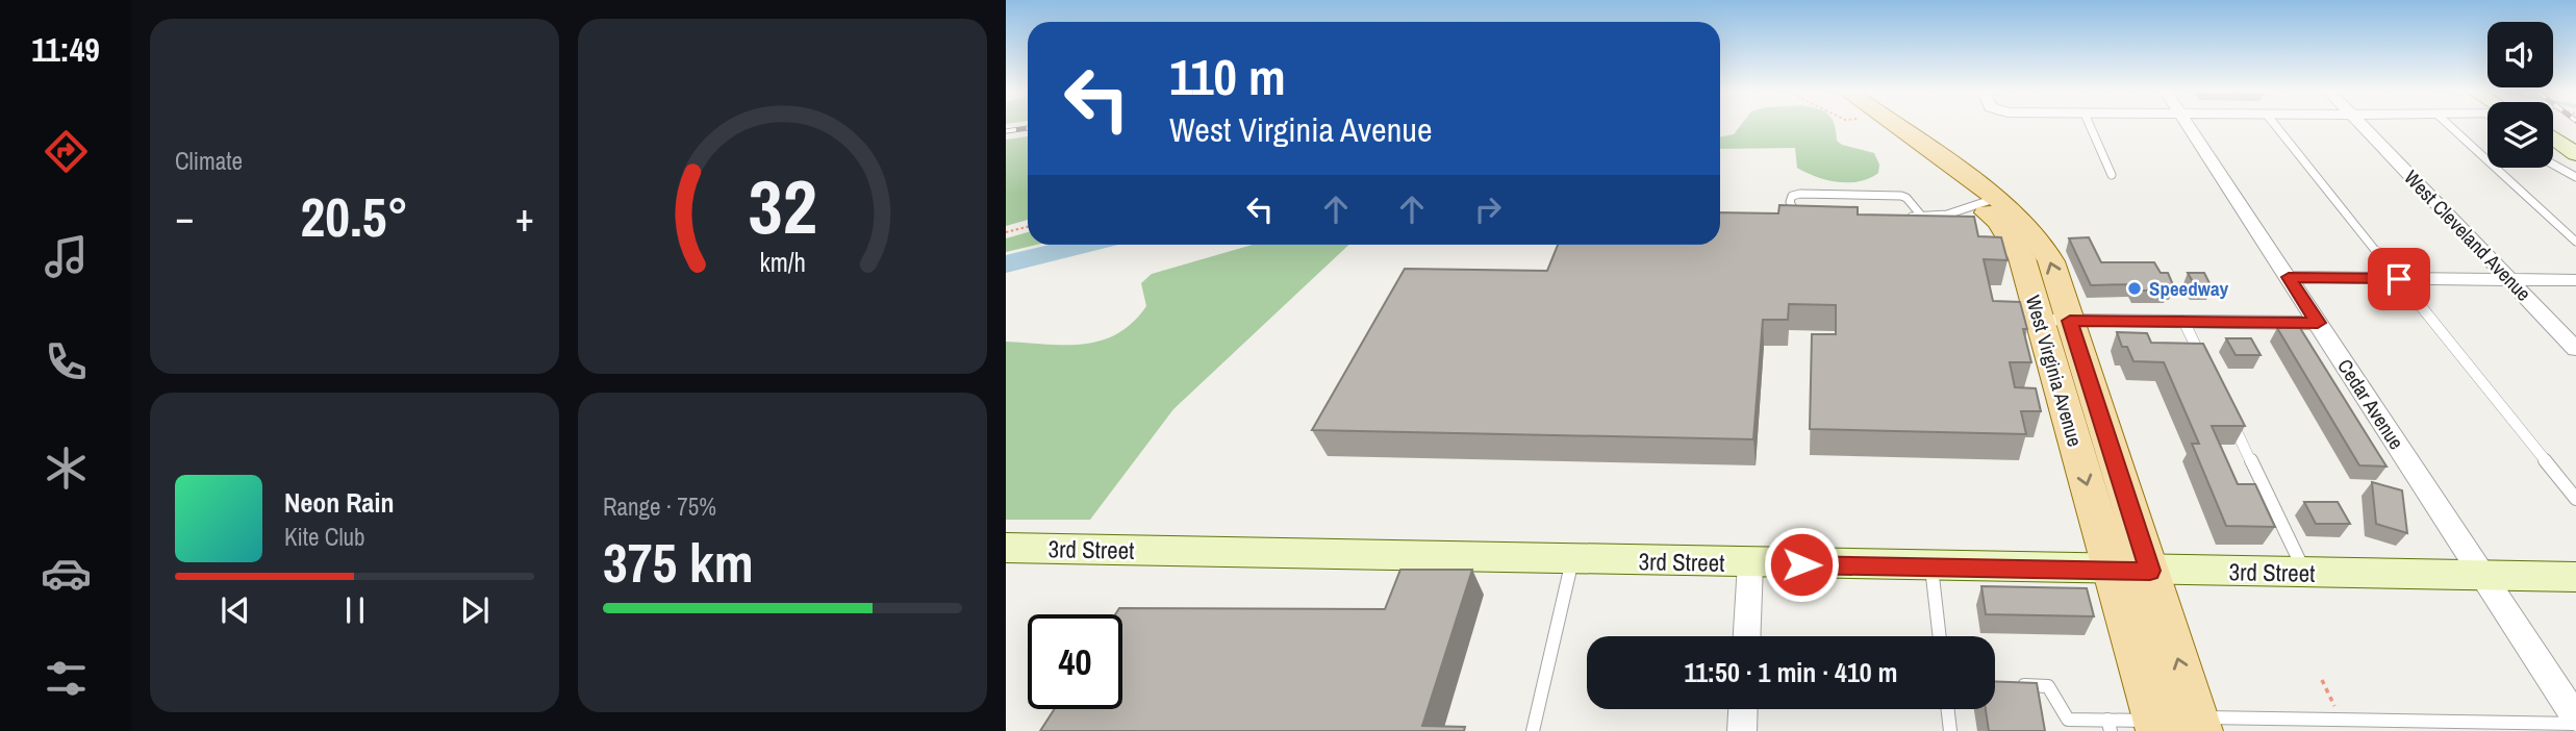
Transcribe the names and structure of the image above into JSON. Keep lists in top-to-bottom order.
{
  "streets": {
    "main road": ["West Virginia Avenue"],
    "street": ["West Cleveland Avenue", "Cedar Avenue", "3rd Street"]
  },
  "crossings": [
    ["West Virginia Avenue", "3rd Street"],
    ["Cedar Avenue", "3rd Street"]
  ],
  "places": ["Speedway"],
  "page": {
    "tabs": "11:49",
    "tile": [
      "Climate",
      ["Range · 75%", "375 km"]
    ],
    "turn": ["110 m", "West Virginia Avenue"],
    "heat": ["−", "20.5°", "+"],
    "song": ["Neon Rain", "Kite Club"],
    "limit": "40",
    "trip": "11:50 · 1 min · 410 m",
    "gauge": ["32", "km/h"]
  }
}
